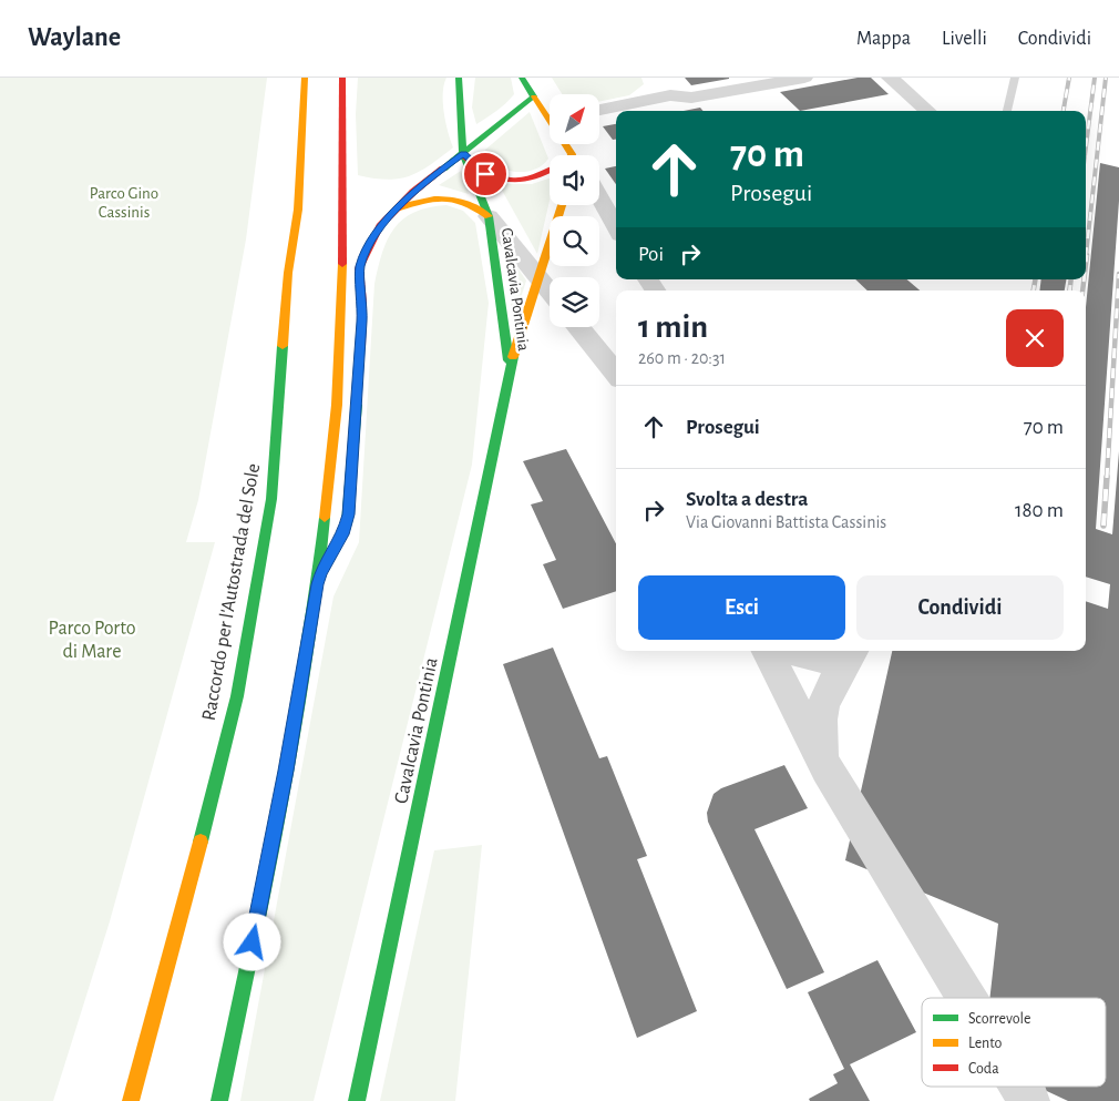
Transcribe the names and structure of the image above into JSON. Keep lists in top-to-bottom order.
{
  "streets": {
    "main road": ["Cavalcavia Pontinia", "Raccordo per l'Autostrada del Sole"]
  },
  "parks": ["Parco Gino Cassinis", "Parco Porto di Mare"],
  "legend": ["Scorrevole", "Lento", "Coda"],
  "north": "top right",
  "page": {
    "header": "Waylane",
    "nav": ["Mappa", "Livelli", "Condividi"],
    "turn": ["70 m", "Prosegui"],
    "then": "Poi",
    "heading": ["1 min", "260 m · 20:31"],
    "list": [
      {
        "name": "Prosegui",
        "value": "70 m"
      },
      {
        "name": "Svolta a destra",
        "note": "Via Giovanni Battista Cassinis",
        "value": "180 m"
      }
    ],
    "buttons": ["Esci", "Condividi"]
  }
}
